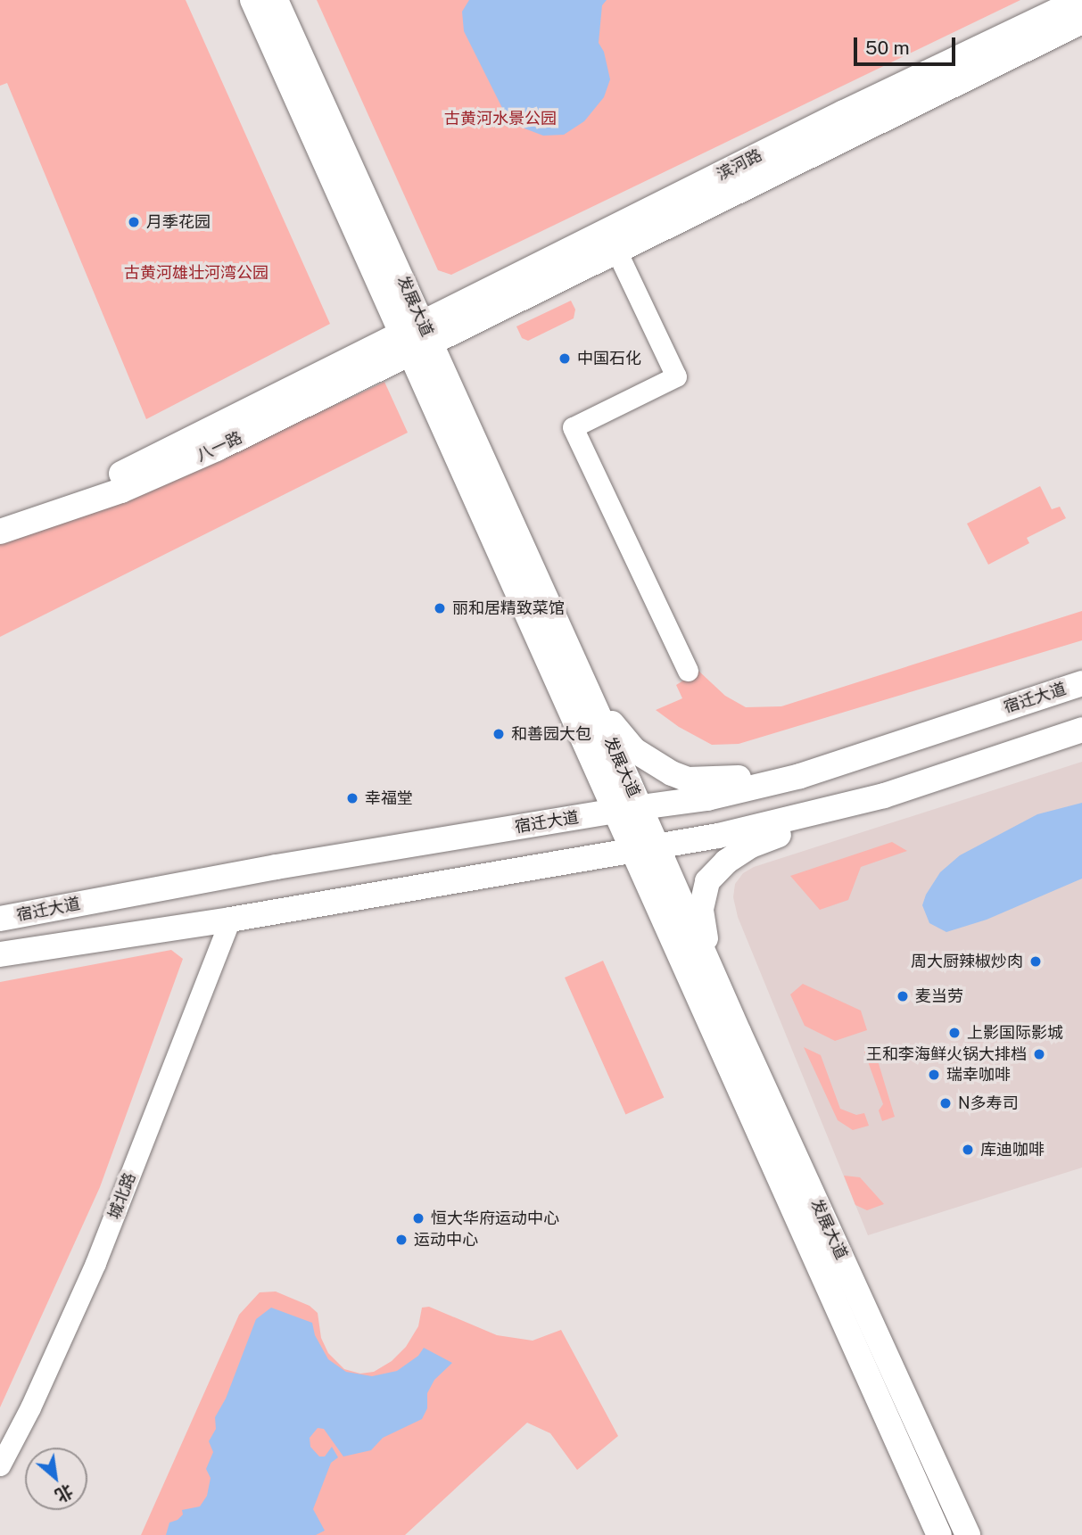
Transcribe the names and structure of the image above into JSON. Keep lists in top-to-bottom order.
{
  "streets": {
    "main road": [
      "滨河路",
      "发展大道",
      "八一路",
      "宿迁大道"
    ],
    "street": ["城北路"]
  },
  "crossings": [
    ["滨河路", "发展大道"],
    ["滨河路", "八一路"],
    ["发展大道", "八一路"],
    ["发展大道", "宿迁大道"]
  ],
  "parks": ["古黄河水景公园", "古黄河雄壮河湾公园"],
  "places": [
    "月季花园",
    "中国石化",
    "丽和居精致菜馆",
    "和善园大包",
    "幸福堂",
    "周大厨辣椒炒肉",
    "麦当劳",
    "上影国际影城",
    "王和李海鲜火锅大排档",
    "瑞幸咖啡",
    "N多寿司",
    "库迪咖啡",
    "恒大华府运动中心",
    "运动中心"
  ],
  "scale_bar": "50 m",
  "north": "bottom right"
}
